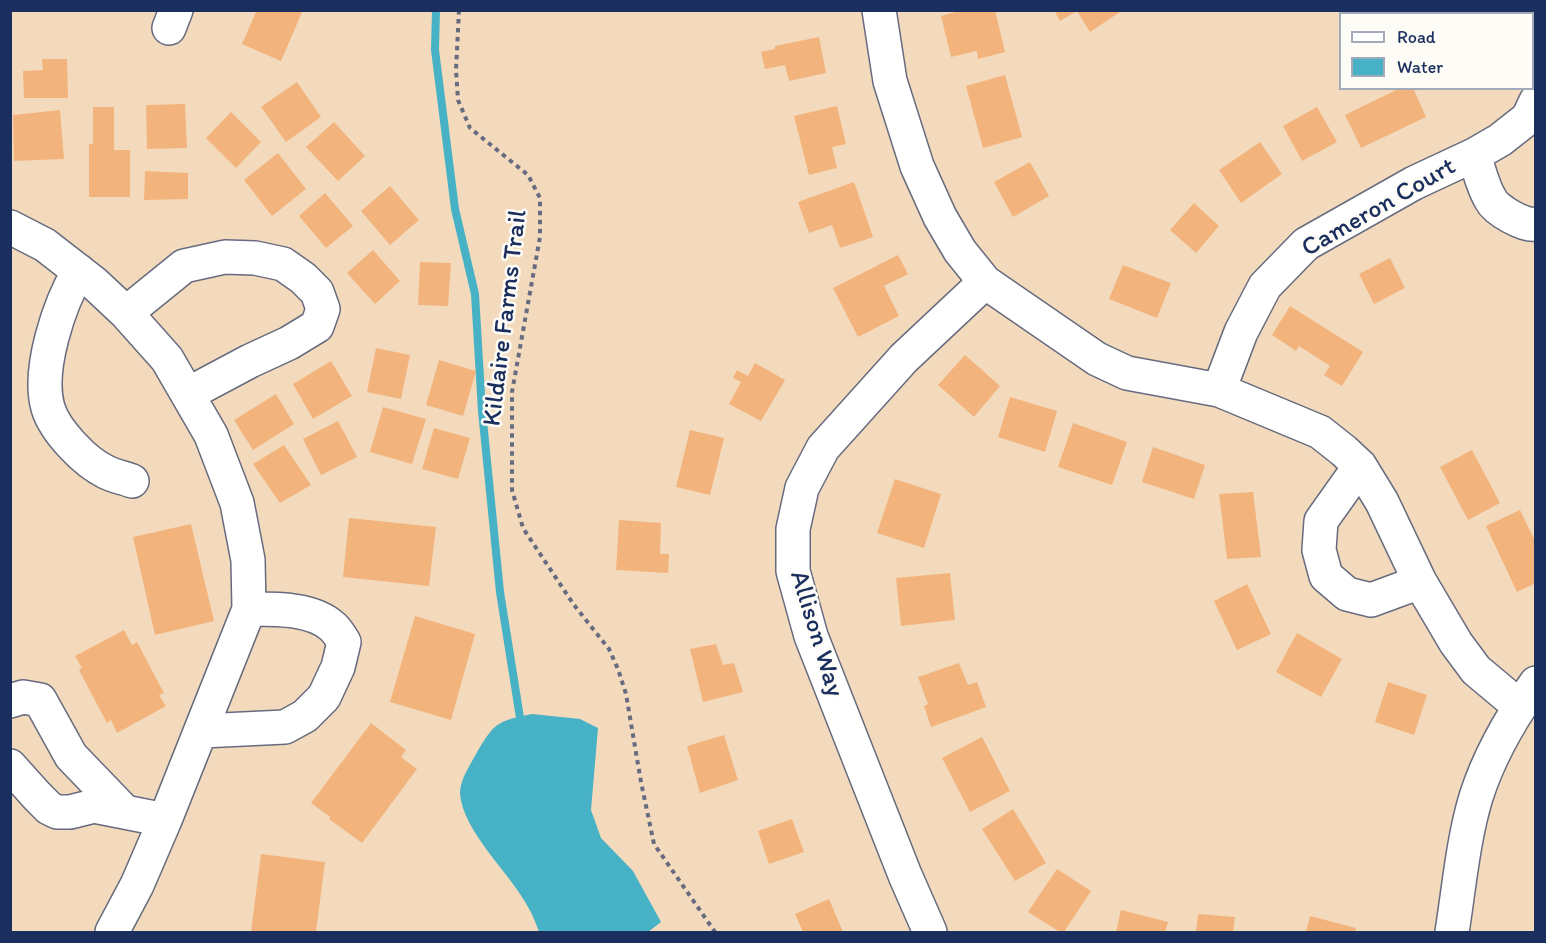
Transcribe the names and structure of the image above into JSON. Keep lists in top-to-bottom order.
{
  "streets": {
    "street": ["Cameron Court", "Allison Way"],
    "path": ["Kildaire Farms Trail"]
  },
  "legend": ["Road", "Water"]
}
